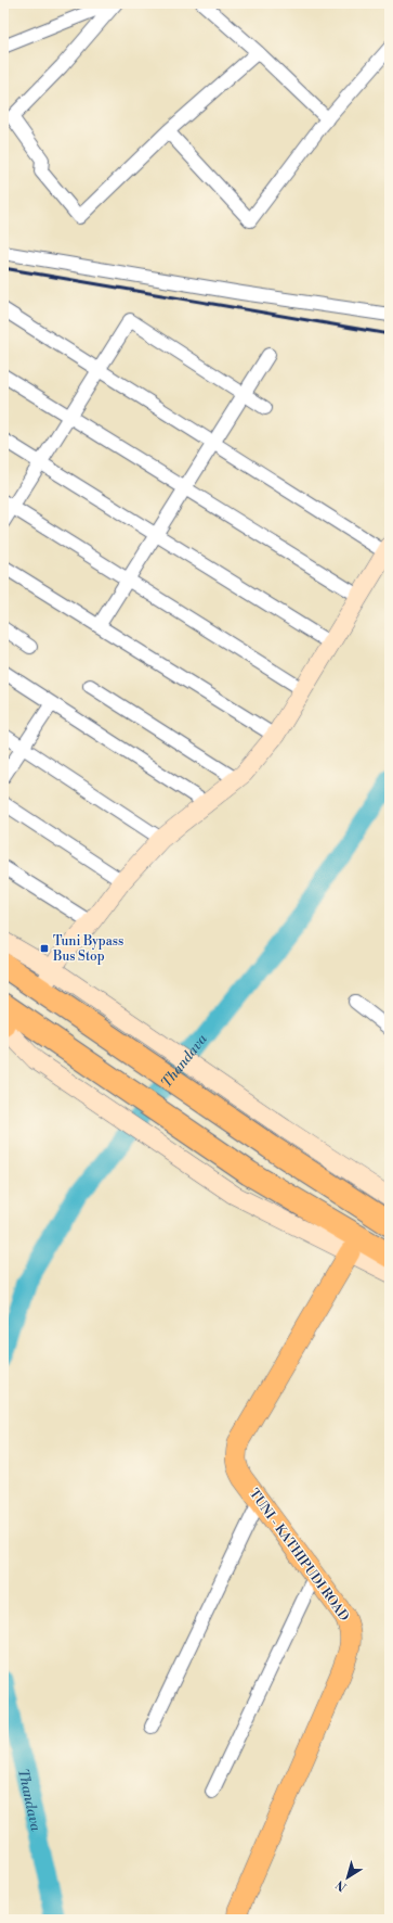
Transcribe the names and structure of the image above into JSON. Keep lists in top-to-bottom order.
{
  "streets": {
    "main road": ["TUNI - KATHIPUDI ROAD"]
  },
  "water": ["Thandava"],
  "places": {
    "transit": ["Tuni Bypass Bus Stop"]
  },
  "north": "bottom left"
}
